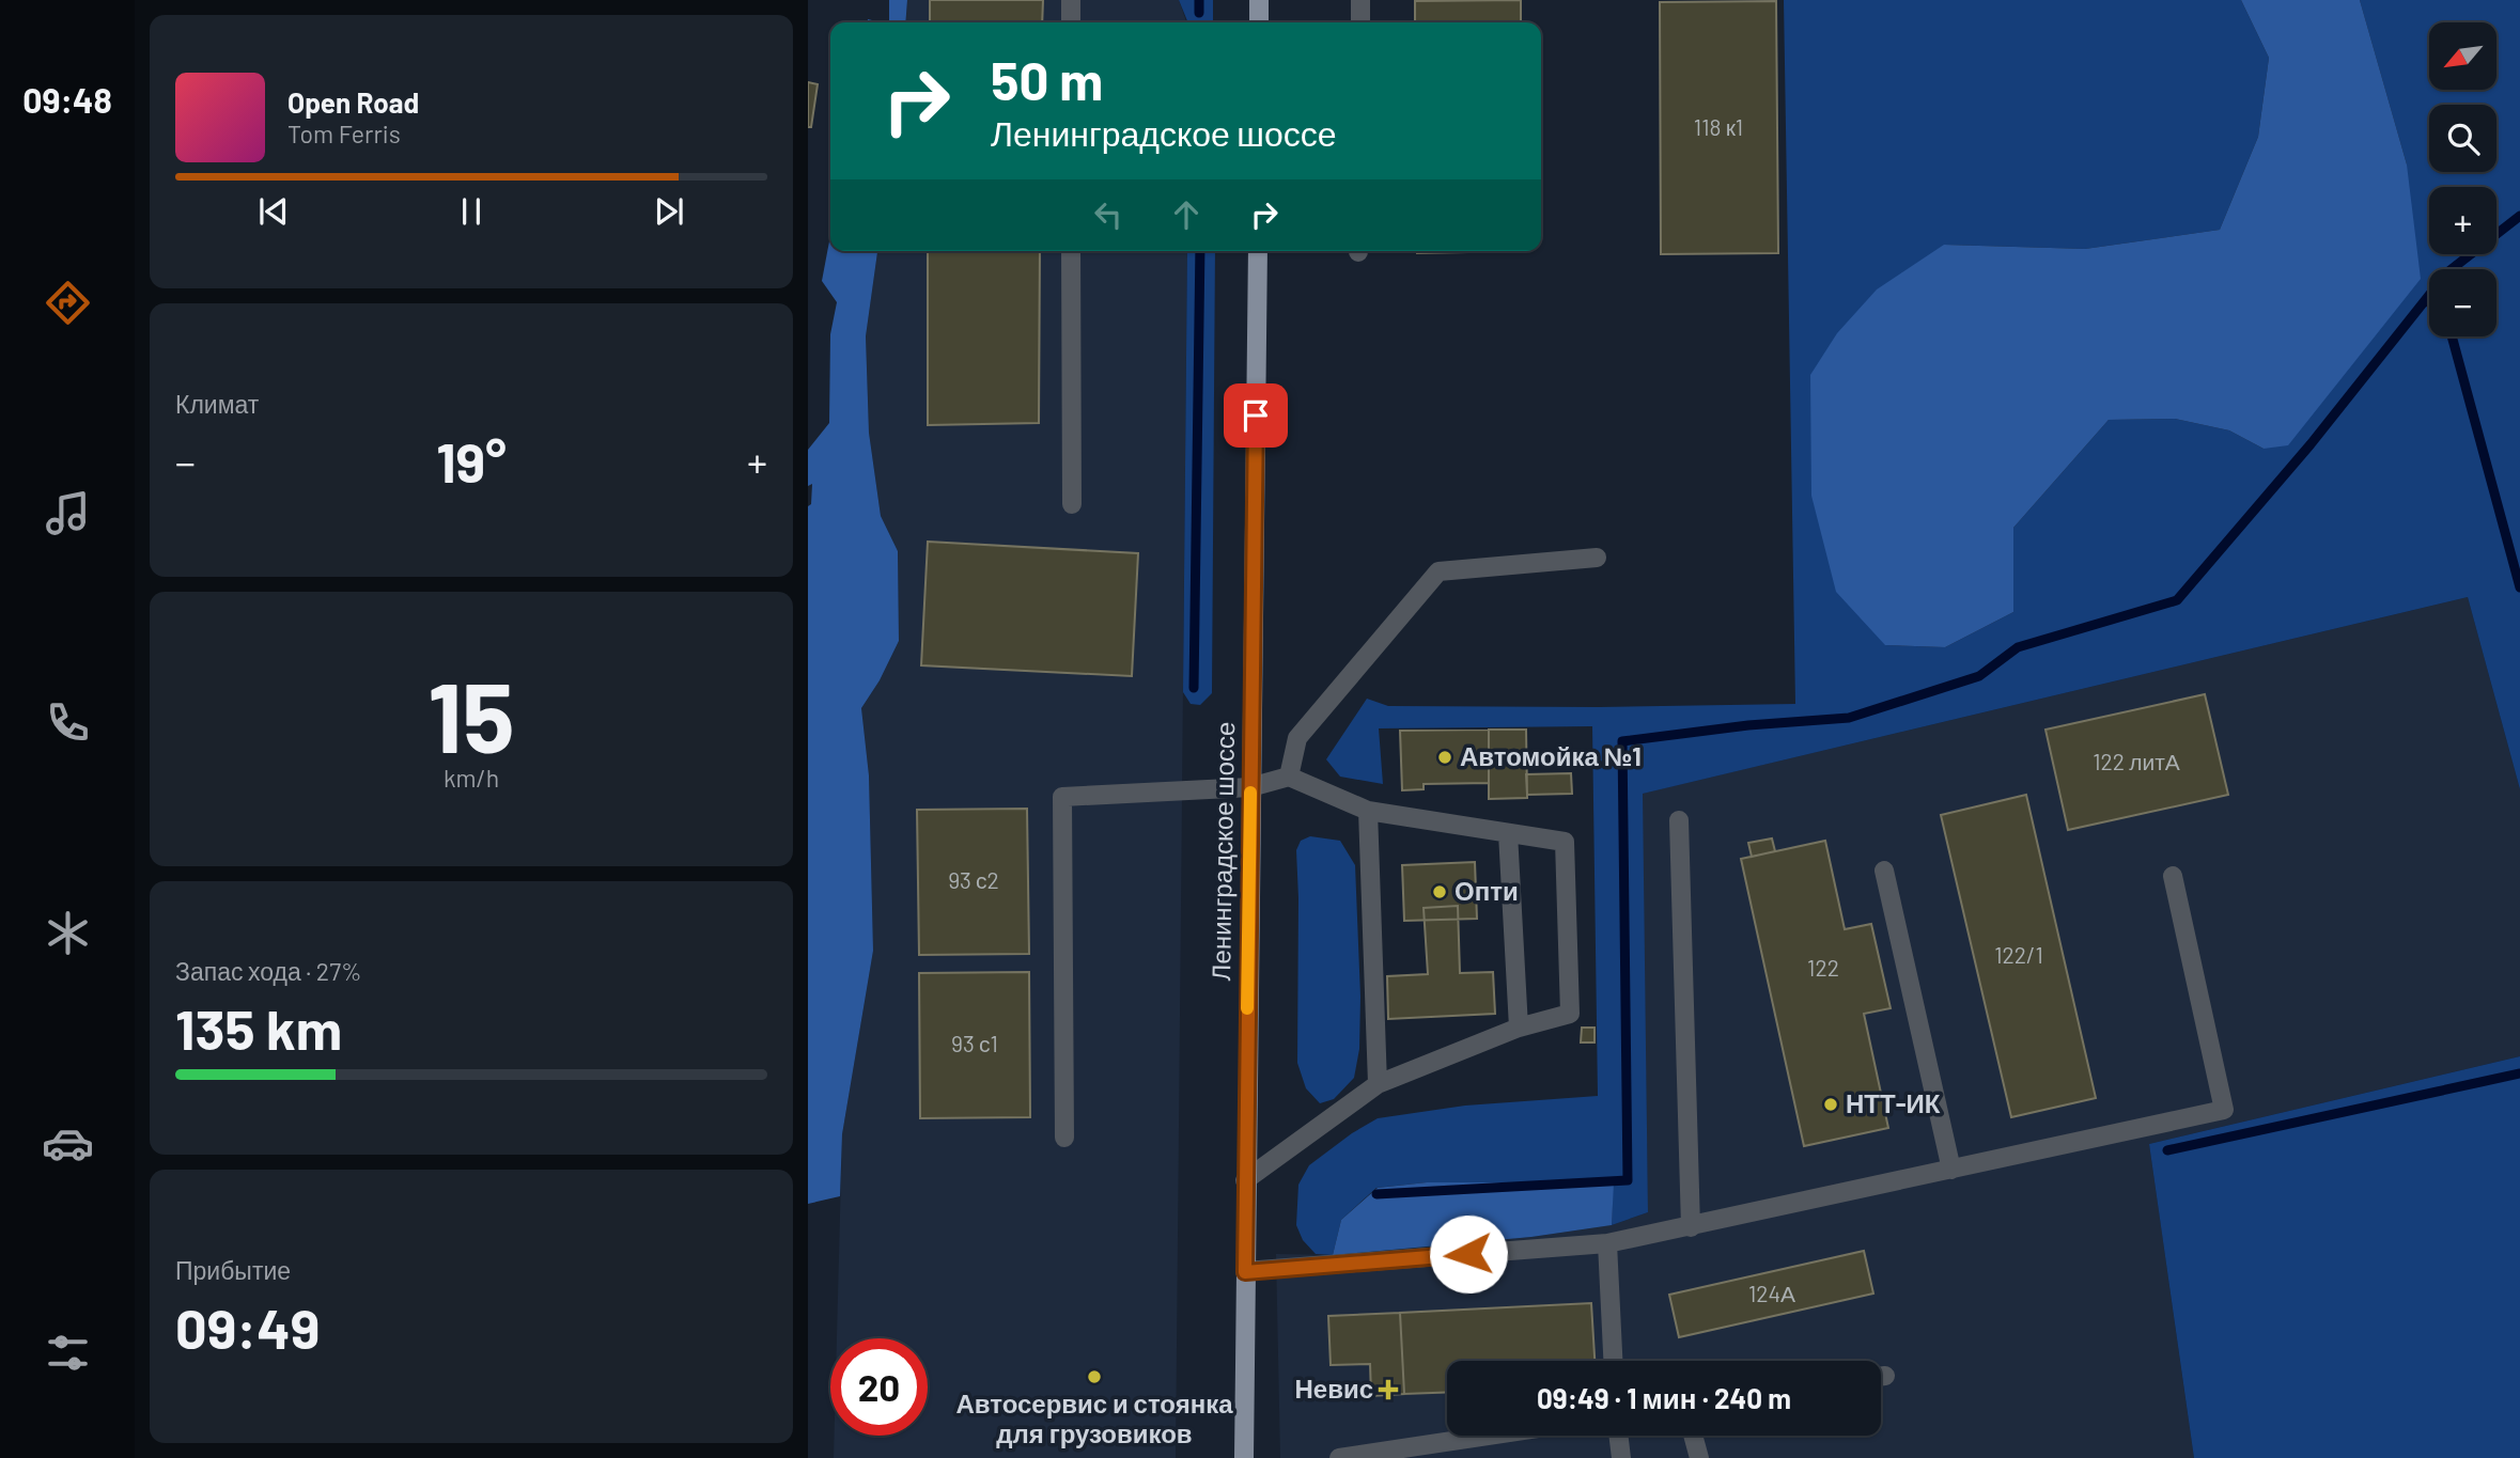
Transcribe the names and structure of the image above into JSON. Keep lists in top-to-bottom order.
{
  "streets": {
    "main road": ["Ленинградское шоссе"]
  },
  "places": {
    "other": [
      "Автомойка №1",
      "Опти",
      "НТТ-ИК",
      "Автосервис и стоянка для грузовиков"
    ],
    "health": ["Невис"]
  },
  "house_numbers": [
    "118 к1",
    "122 литА",
    "93 с2",
    "122/1",
    "122",
    "93 с1",
    "124А"
  ],
  "north": "bottom left",
  "page": {
    "tabs": "09:48",
    "map_buttons": ["+", "−"],
    "turn": ["50 m", "Ленинградское шоссе"],
    "song": ["Open Road", "Tom Ferris"],
    "tile": [
      "Климат",
      ["15", "km/h"],
      ["Запас хода · 27%", "135 km"],
      ["Прибытие", "09:49"]
    ],
    "heat": ["−", "19°", "+"],
    "limit": "20",
    "trip": "09:49 · 1 мин · 240 m"
  }
}
